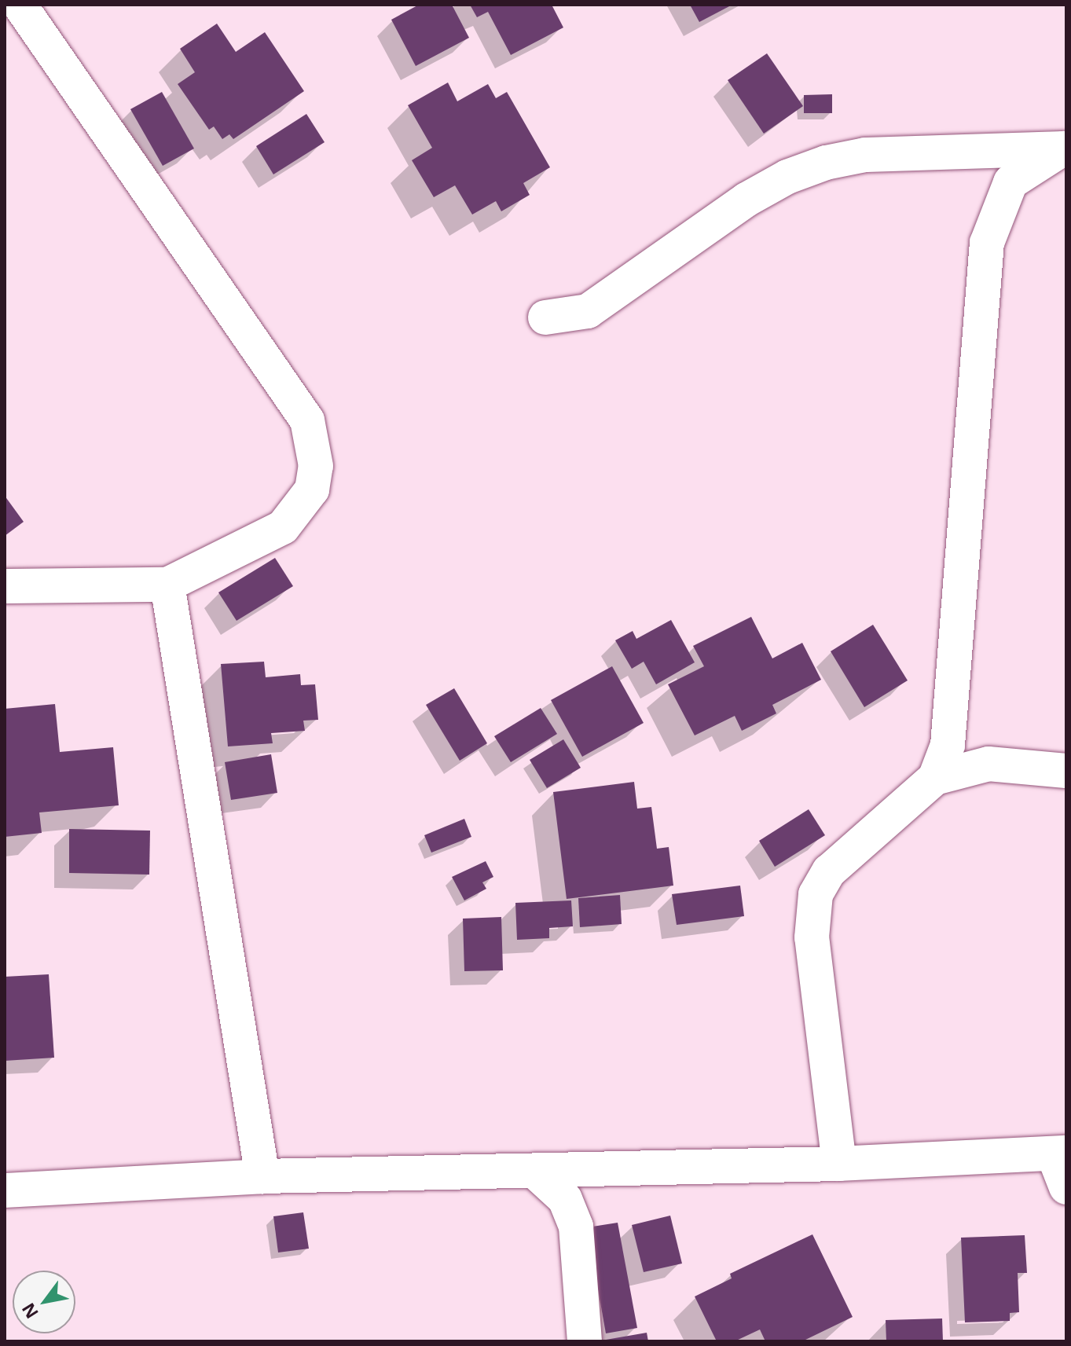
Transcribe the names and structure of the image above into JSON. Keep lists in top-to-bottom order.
{
  "north": "bottom left"
}
